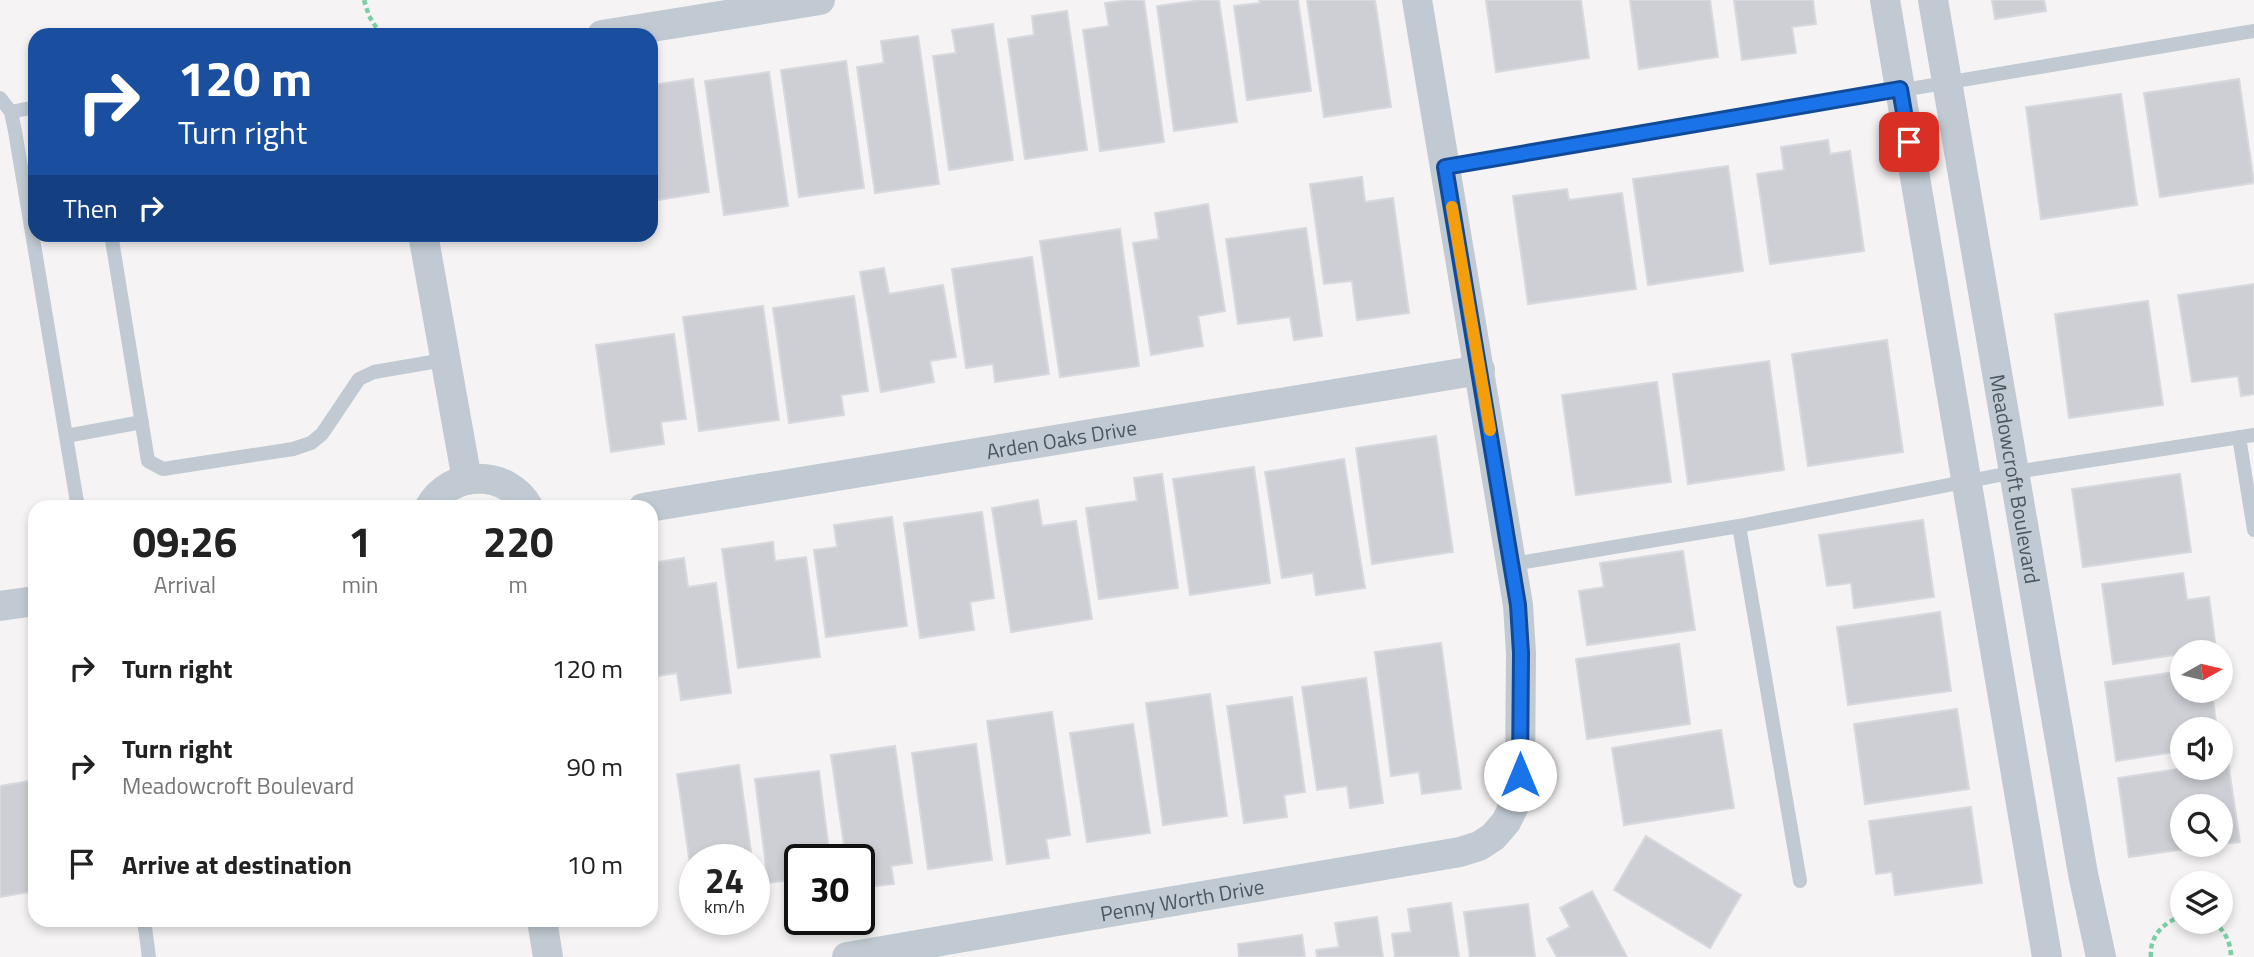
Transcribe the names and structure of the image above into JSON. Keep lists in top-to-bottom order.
{
  "streets": {
    "street": ["Arden Oaks Drive", "Meadowcroft Boulevard", "Penny Worth Drive"]
  },
  "north": "right",
  "page": {
    "turn": ["120 m", "Turn right"],
    "then": "Then",
    "eta": [
      "09:26",
      "Arrival",
      "1",
      "min",
      "220",
      "m"
    ],
    "list": [
      {
        "name": "Turn right",
        "value": "120 m"
      },
      {
        "name": "Turn right",
        "note": "Meadowcroft Boulevard",
        "value": "90 m"
      },
      {
        "name": "Arrive at destination",
        "value": "10 m"
      }
    ],
    "speed": "24 km/h",
    "limit": "30"
  }
}
